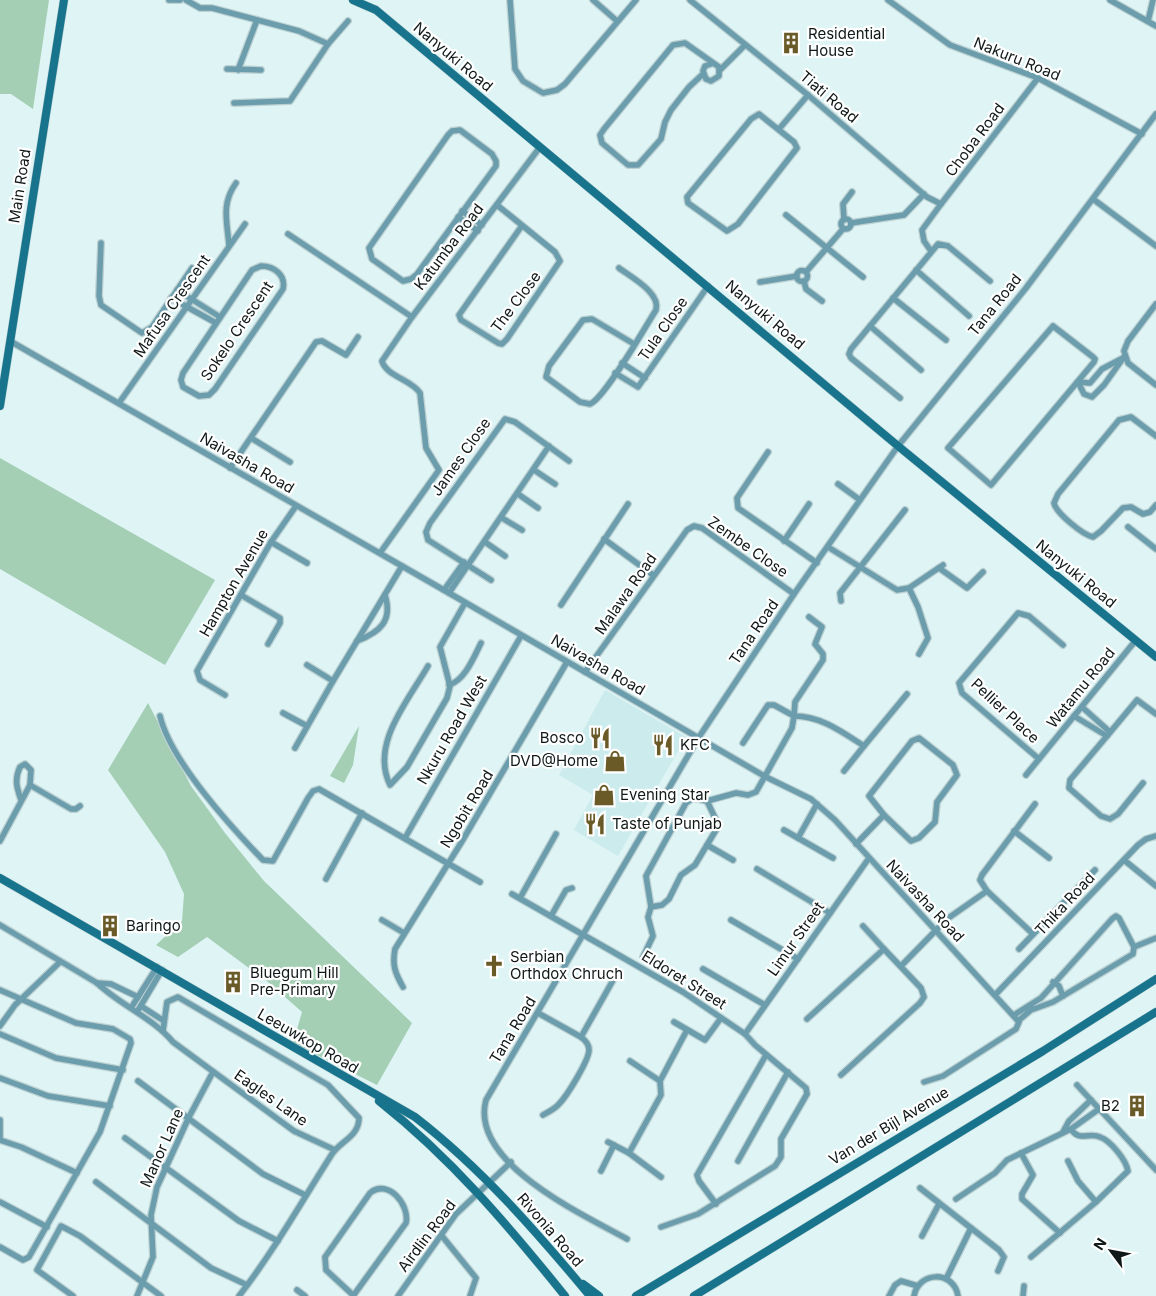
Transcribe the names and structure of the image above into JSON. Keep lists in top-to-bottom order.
{
  "streets": {
    "street": [
      "Nanyuki Road",
      "Nakuru Road",
      "Tiati Road",
      "Choba Road",
      "Main Road",
      "Katumba Road",
      "The Close",
      "Tana Road",
      "Mafusa Crescent",
      "Tula Close",
      "Sokelo Crescent",
      "James Close",
      "Naivasha Road",
      "Zembe Close",
      "Hampton Avenue",
      "Malawa Road",
      "Watamu Road",
      "Pellier Place",
      "Nkuru Road West",
      "Ngobit Road",
      "Thika Road",
      "Limur Street",
      "Eldoret Street",
      "Leeuwkop Road",
      "Eagles Lane",
      "Van der Bijl Avenue",
      "Manor Lane",
      "Rivonia Road",
      "Airdlin Road"
    ]
  },
  "crossings": [
    ["Nanyuki Road", "Katumba Road"],
    ["Nanyuki Road", "Tana Road"],
    ["Nanyuki Road", "Tula Close"],
    ["Nanyuki Road", "Watamu Road"],
    ["Nakuru Road", "Choba Road"],
    ["Nakuru Road", "Tana Road"],
    ["Main Road", "Naivasha Road"],
    ["Katumba Road", "The Close"],
    ["Katumba Road", "James Close"],
    ["Tana Road", "Naivasha Road"],
    ["Tana Road", "Zembe Close"],
    ["Tana Road", "Eldoret Street"],
    ["Mafusa Crescent", "Sokelo Crescent"],
    ["Mafusa Crescent", "Naivasha Road"],
    ["James Close", "Naivasha Road"],
    ["Naivasha Road", "Hampton Avenue"],
    ["Naivasha Road", "Malawa Road"],
    ["Naivasha Road", "Nkuru Road West"],
    ["Naivasha Road", "Ngobit Road"],
    ["Naivasha Road", "Thika Road"],
    ["Naivasha Road", "Limur Street"],
    ["Zembe Close", "Malawa Road"],
    ["Watamu Road", "Pellier Place"],
    ["Limur Street", "Eldoret Street"],
    ["Leeuwkop Road", "Rivonia Road"],
    ["Leeuwkop Road", "Airdlin Road"],
    ["Eagles Lane", "Manor Lane"],
    ["Rivonia Road", "Airdlin Road"]
  ],
  "places": {
    "building": [
      "Residential House",
      "Baringo",
      "Bluegum Hill Pre-Primary",
      "B2"
    ],
    "restaurant": ["Bosco", "KFC", "Taste of Punjab"],
    "shop": ["DVD@Home", "Evening Star"],
    "church": ["Serbian Orthdox Chruch"]
  },
  "north": "top left"
}
